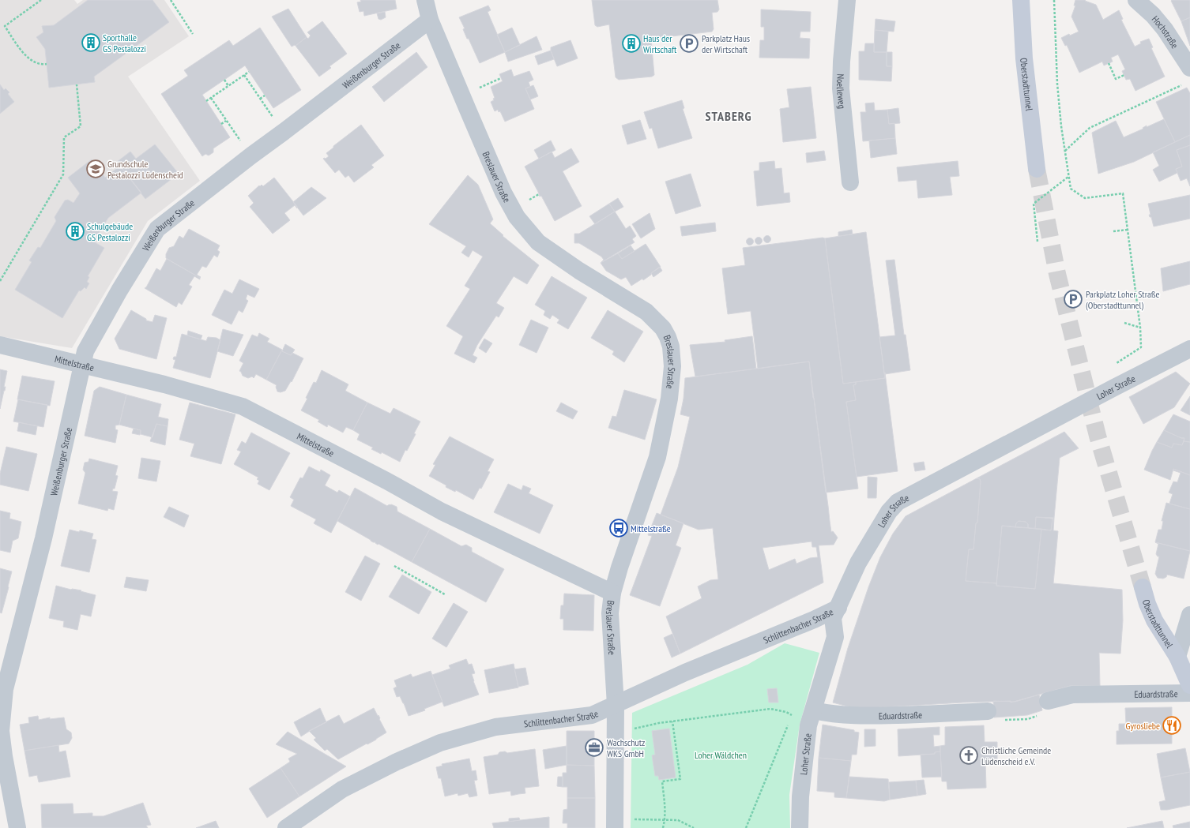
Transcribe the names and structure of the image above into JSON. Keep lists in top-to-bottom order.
{
  "streets": {
    "street": [
      "Hochstraße",
      "Weißenburger Straße",
      "Oberstadttunnel",
      "Noelleweg",
      "Breslauer Straße",
      "Mittelstraße",
      "Loher Straße",
      "Schlittenbacher Straße",
      "Eduardstraße"
    ]
  },
  "crossings": [
    ["Weißenburger Straße", "Breslauer Straße"],
    ["Weißenburger Straße", "Mittelstraße"],
    ["Breslauer Straße", "Mittelstraße"],
    ["Breslauer Straße", "Schlittenbacher Straße"],
    ["Loher Straße", "Schlittenbacher Straße"],
    ["Loher Straße", "Eduardstraße"]
  ],
  "districts": ["STABERG"],
  "parks": ["Loher Wäldchen"],
  "places": {
    "building": ["Sporthalle GS Pestalozzi", "Haus der Wirtschaft", "Schulgebäude GS Pestalozzi"],
    "parking": ["Parkplatz Haus der Wirtschaft", "Parkplatz Loher Straße (Oberstadttunnel)"],
    "school or university": ["Grundschule Pestalozzi Lüdenscheid"],
    "bus stop": ["Mittelstraße"],
    "restaurant": ["Gyrosliebe"],
    "office": ["Wachschutz WKS GmbH"],
    "church": ["Christliche Gemeinde Lüdenscheid e.V."]
  }
}
